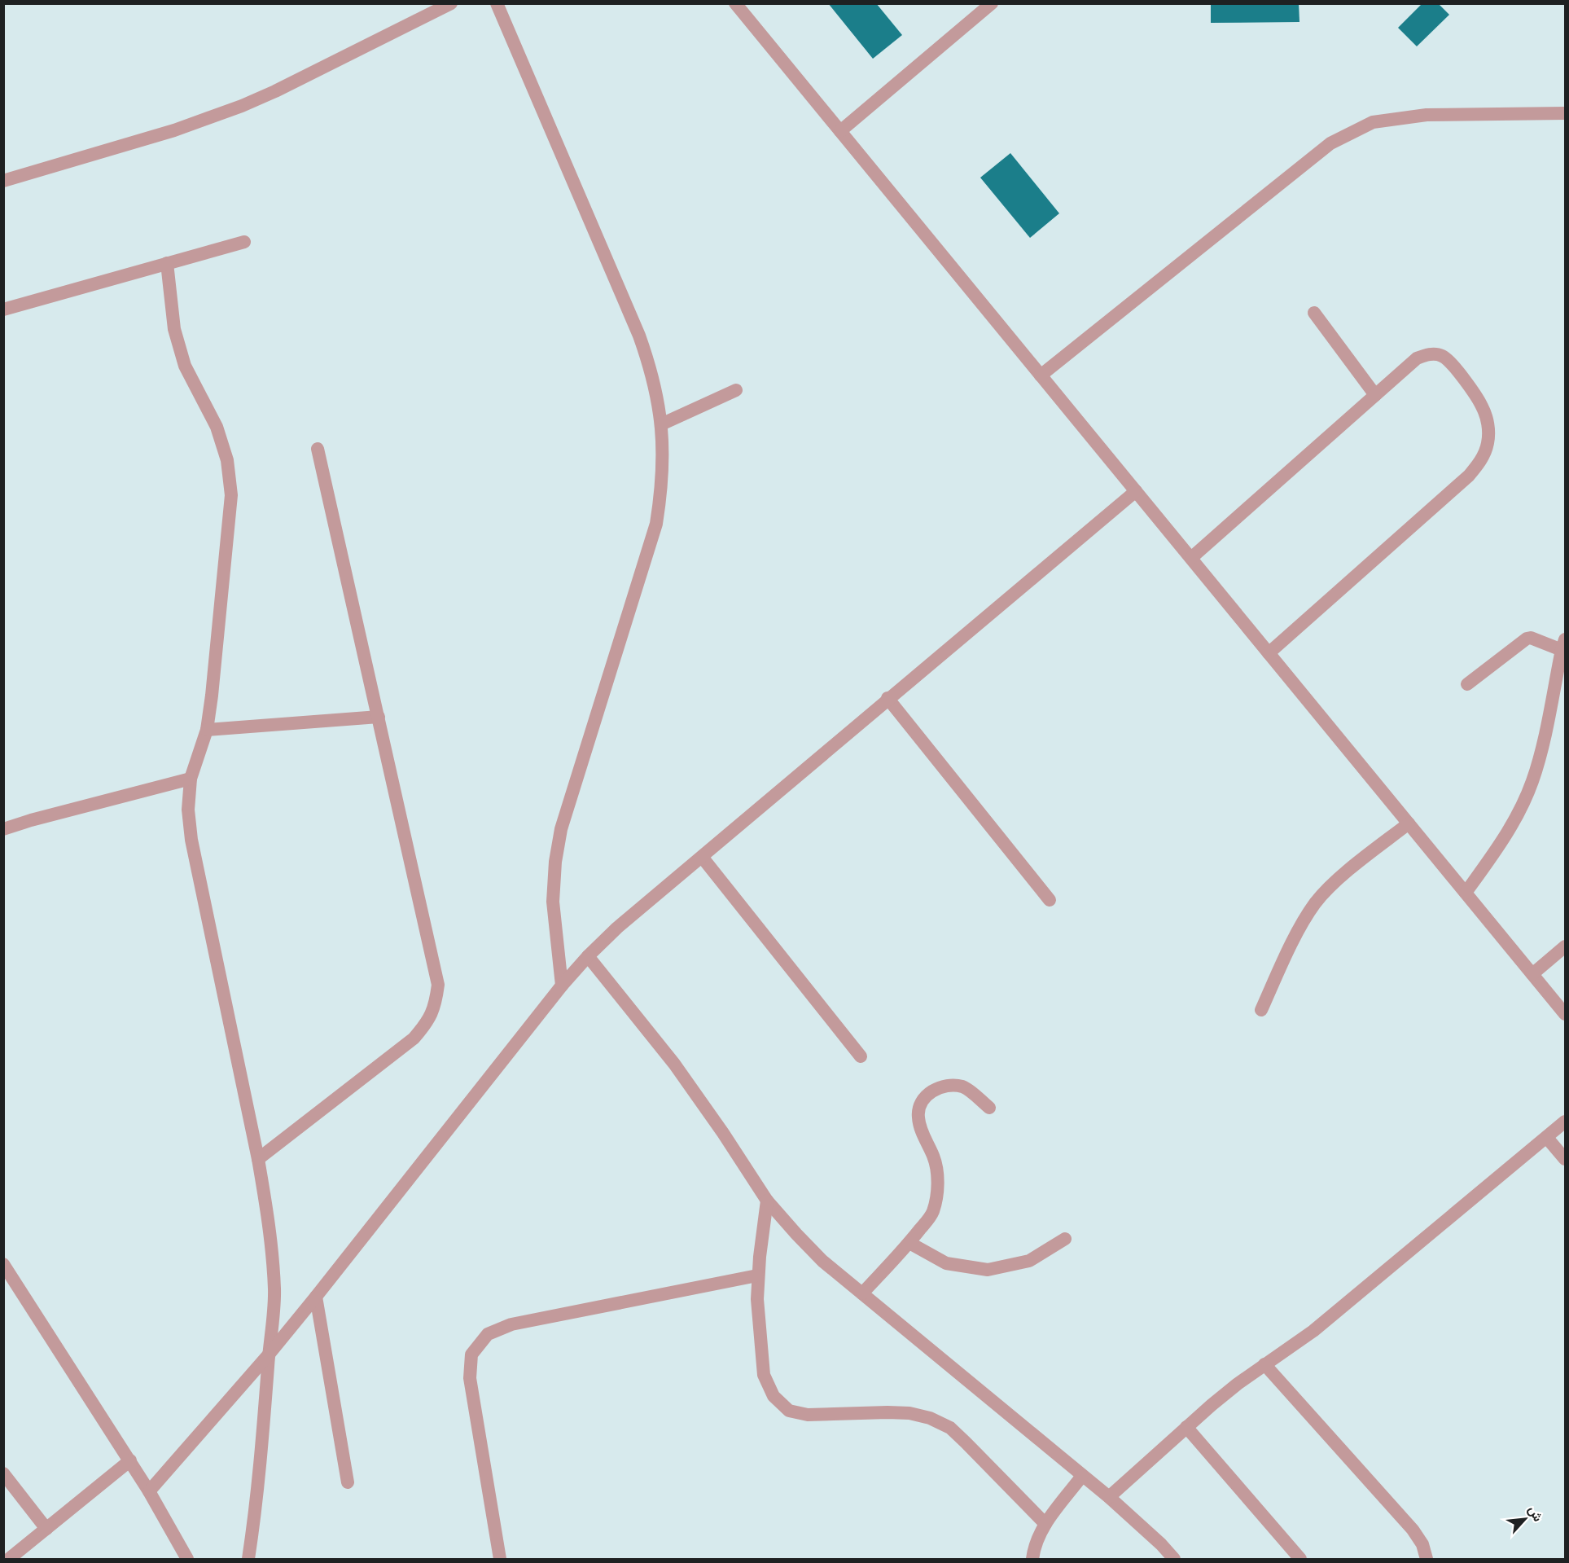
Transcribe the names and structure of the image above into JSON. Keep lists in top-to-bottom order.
{
  "north": "top right"
}
